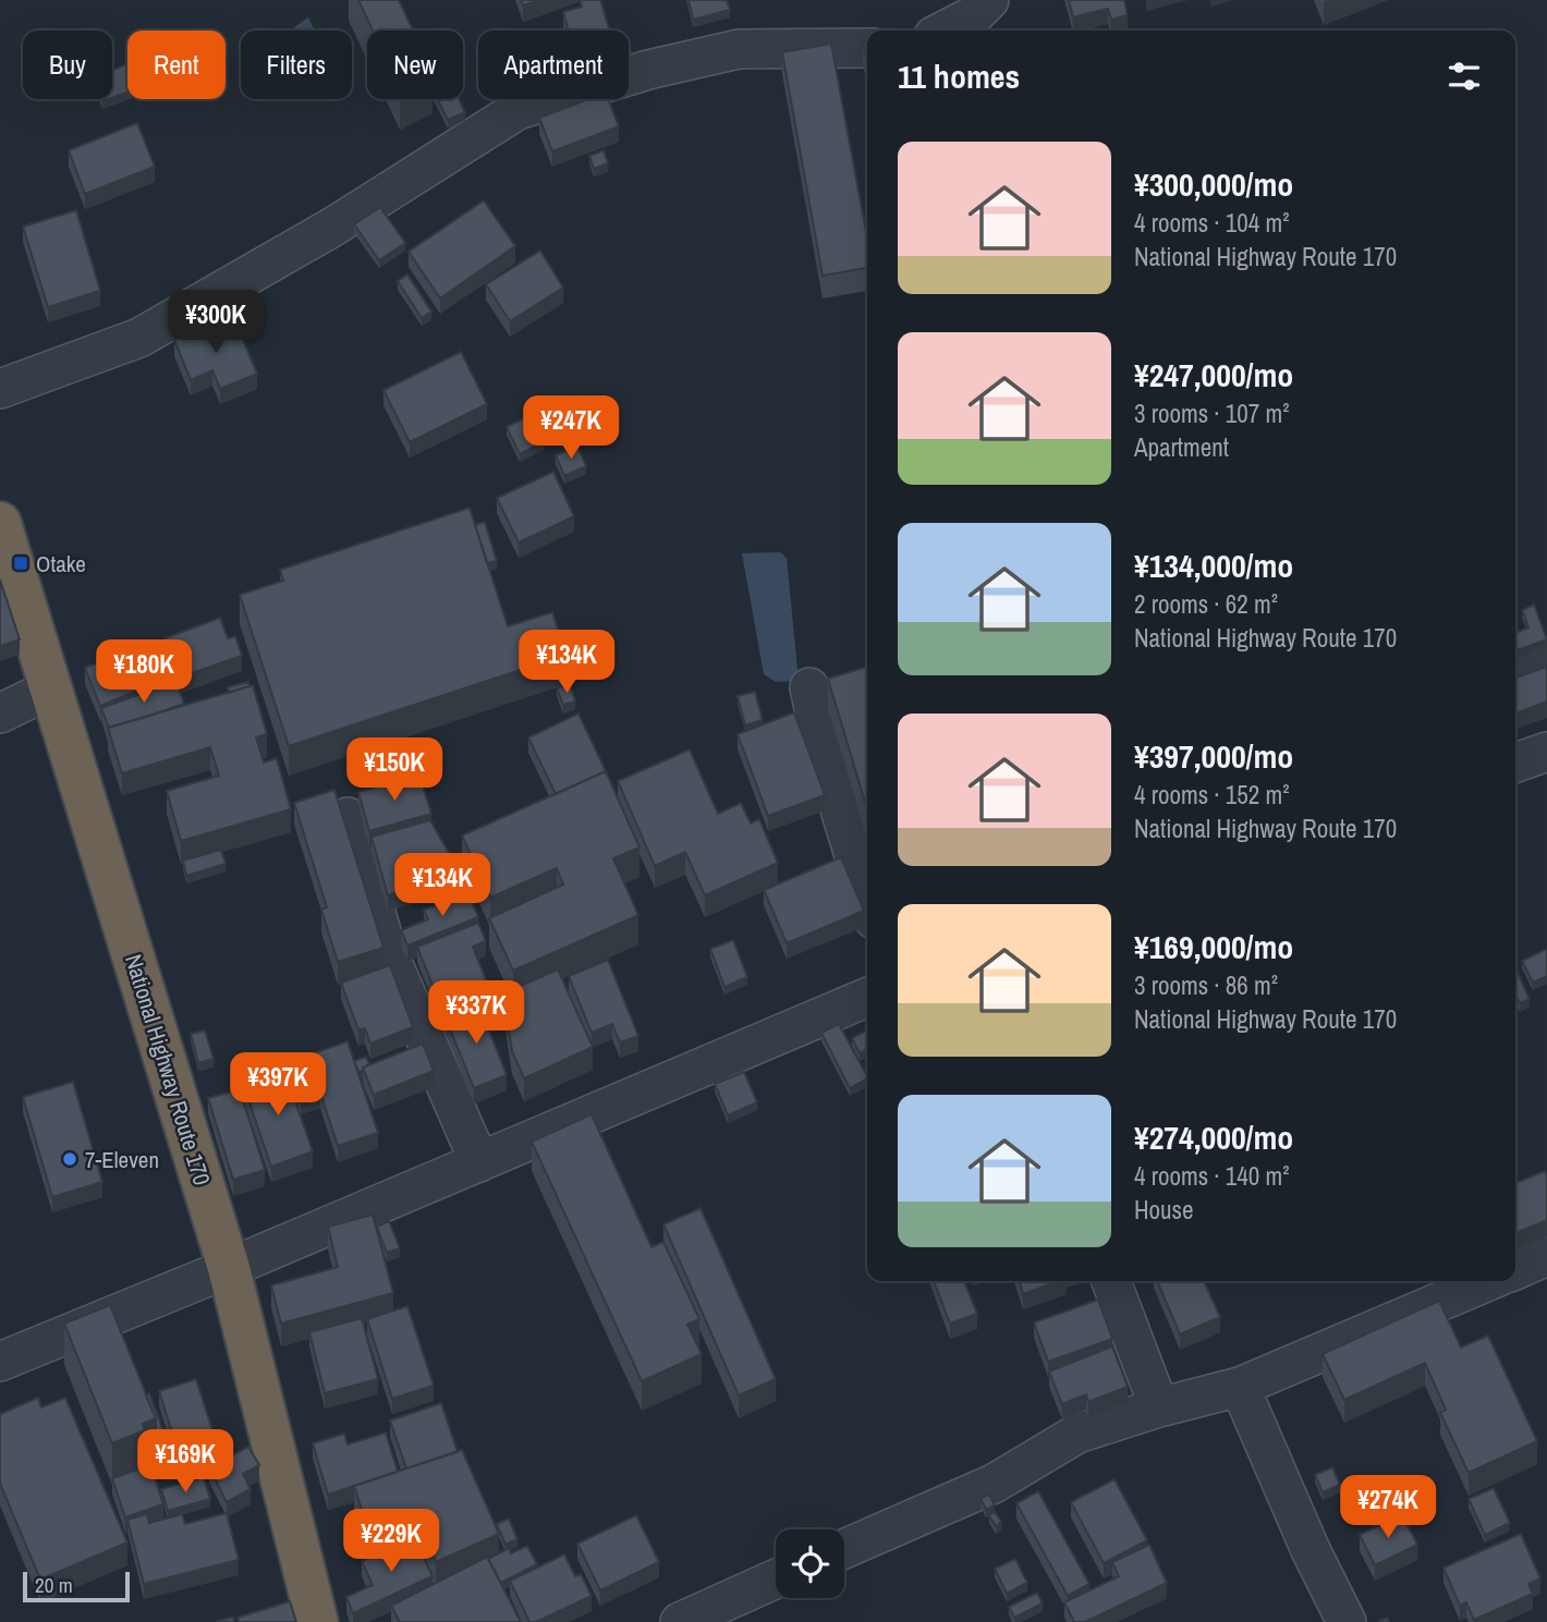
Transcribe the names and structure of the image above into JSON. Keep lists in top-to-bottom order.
{
  "streets": {
    "highway": ["National Highway Route 170"]
  },
  "places": {
    "transit": ["Otake"],
    "other": ["7-Eleven"]
  },
  "scale_bar": "20 m",
  "page": {
    "chip": [
      "Buy",
      "Rent",
      "Filters",
      "New",
      "Apartment"
    ],
    "heading": "11 homes",
    "list": [
      {
        "name": "¥300,000/mo",
        "note": "4 rooms · 104 m² · National Highway Route 170"
      },
      {
        "name": "¥247,000/mo",
        "note": "3 rooms · 107 m² · Apartment"
      },
      {
        "name": "¥134,000/mo",
        "note": "2 rooms · 62 m² · National Highway Route 170"
      },
      {
        "name": "¥397,000/mo",
        "note": "4 rooms · 152 m² · National Highway Route 170"
      },
      {
        "name": "¥169,000/mo",
        "note": "3 rooms · 86 m² · National Highway Route 170"
      },
      {
        "name": "¥274,000/mo",
        "note": "4 rooms · 140 m² · House"
      }
    ],
    "price": [
      "¥300K",
      "¥247K",
      "¥134K",
      "¥180K",
      "¥150K",
      "¥134K",
      "¥337K",
      "¥397K",
      "¥169K",
      "¥274K",
      "¥229K"
    ],
    "scale": "20 m"
  }
}
